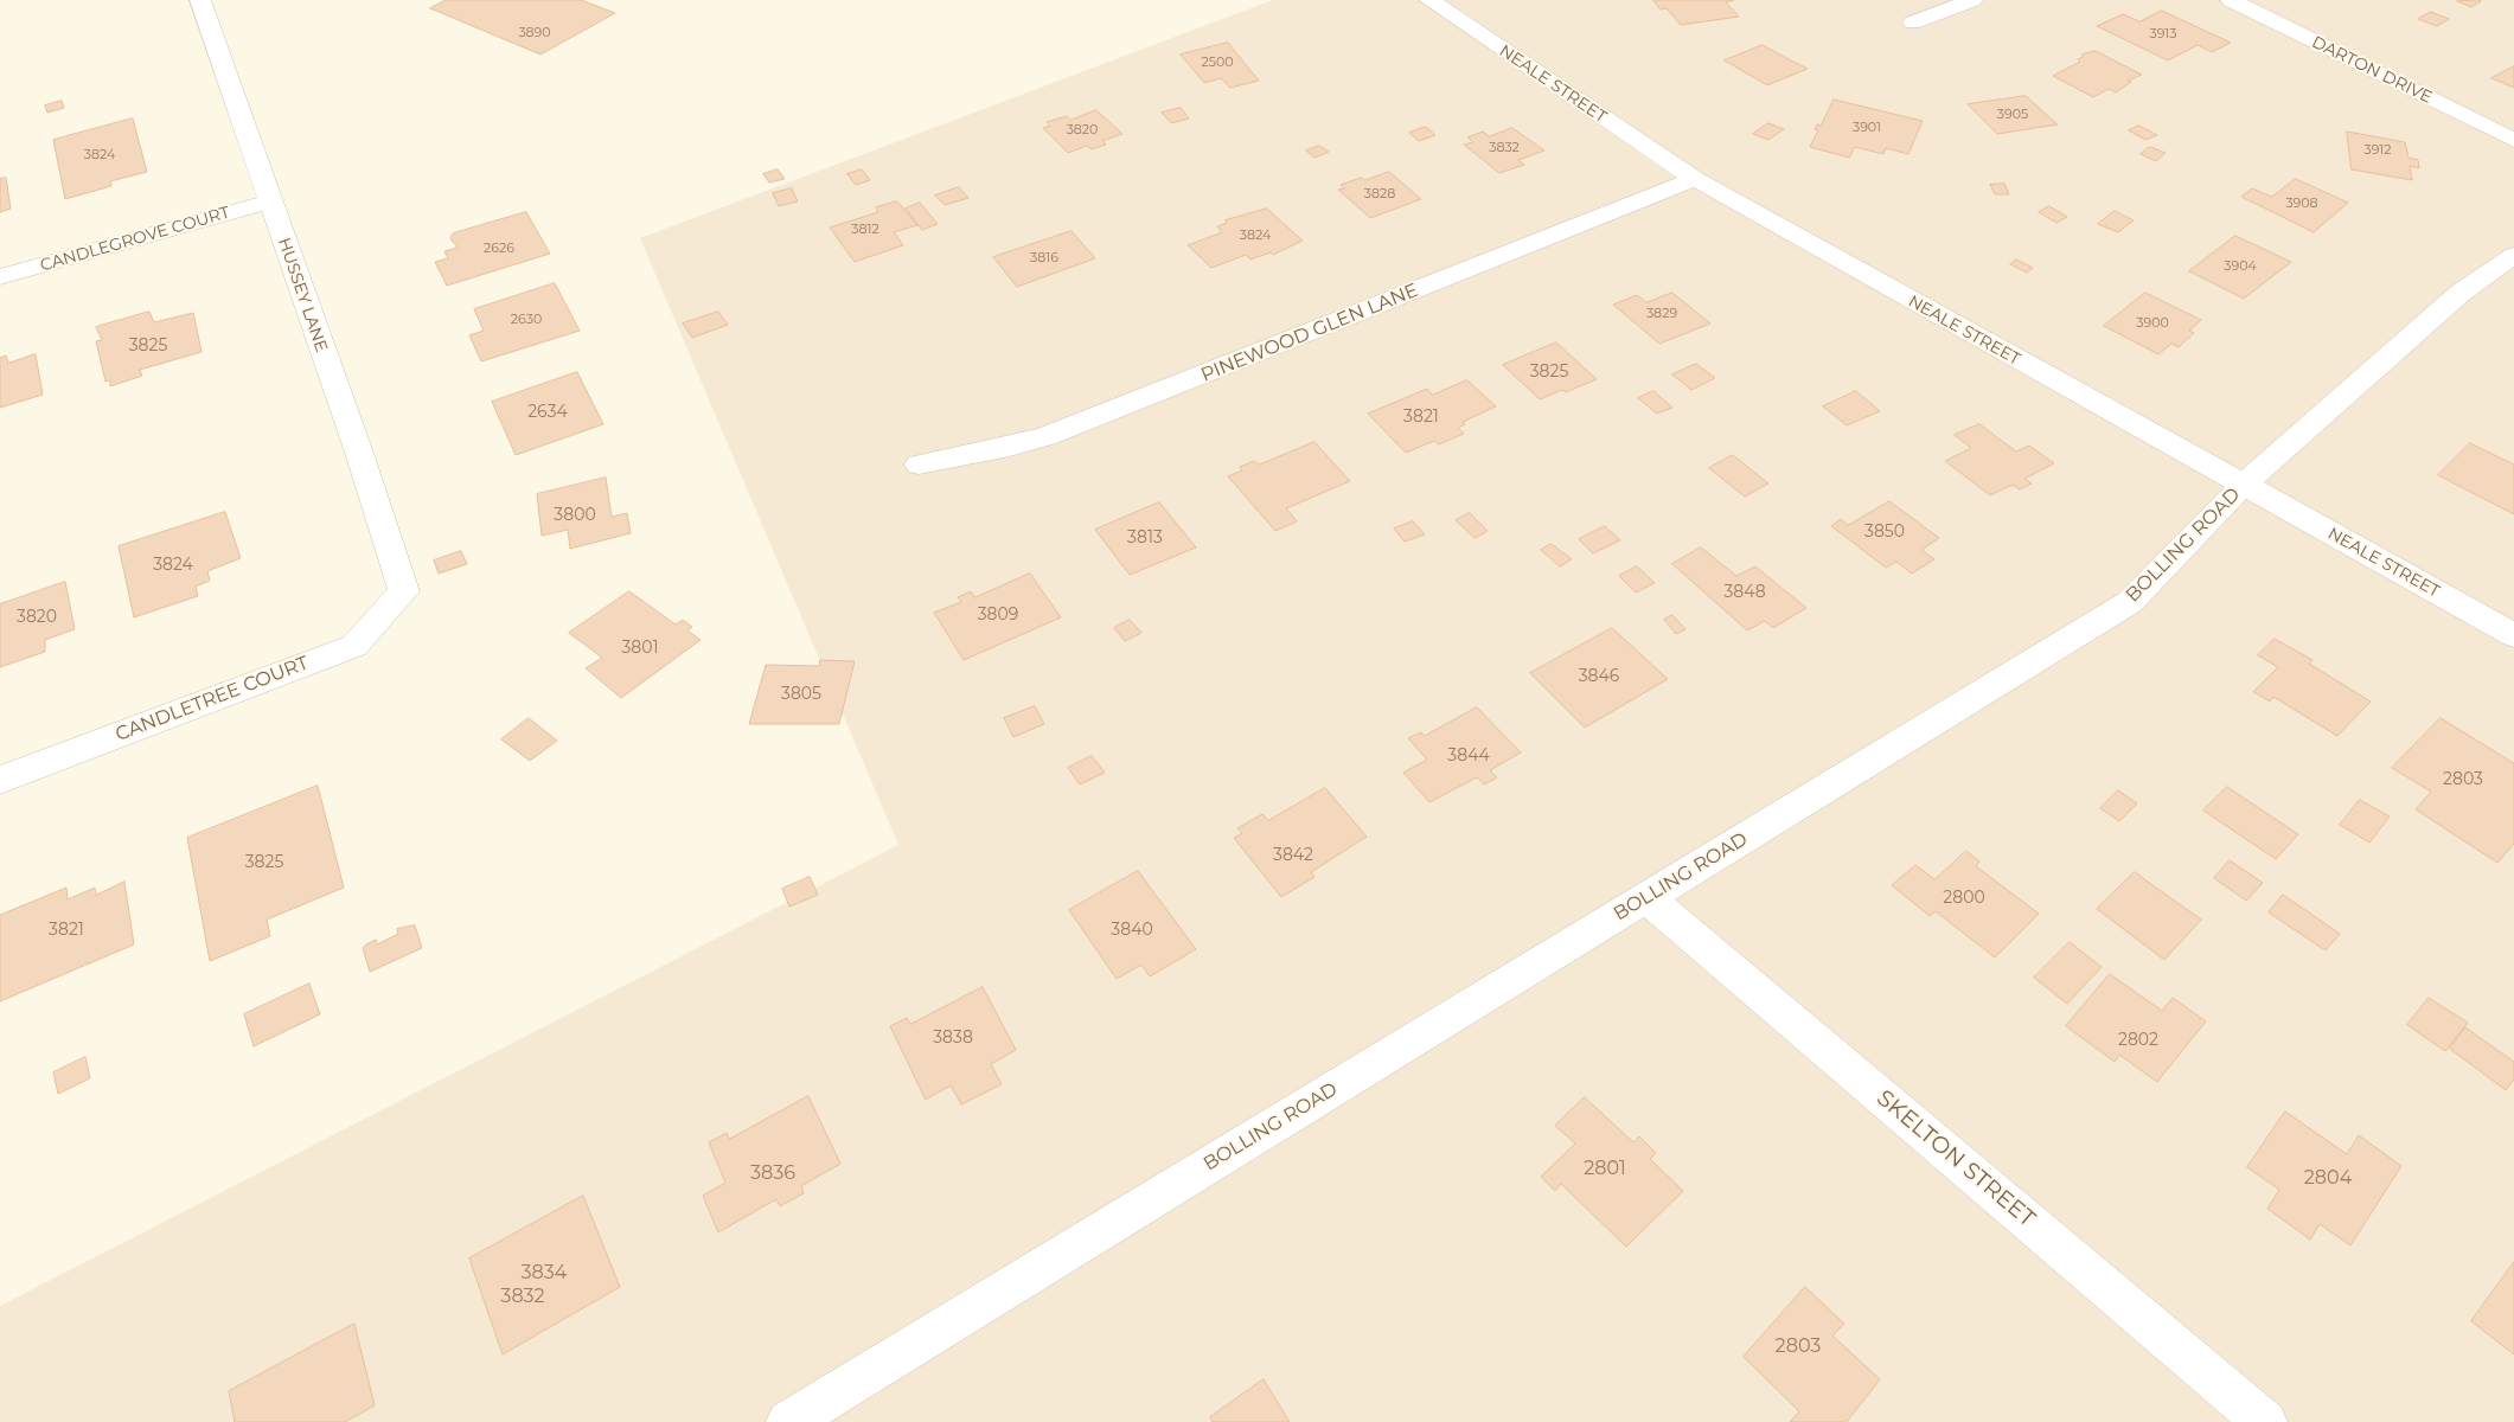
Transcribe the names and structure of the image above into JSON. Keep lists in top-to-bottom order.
{
  "streets": {
    "street": [
      "DARTON DRIVE",
      "NEALE STREET",
      "CANDLEGROVE COURT",
      "HUSSEY LANE",
      "PINEWOOD GLEN LANE",
      "BOLLING ROAD",
      "CANDLETREE COURT",
      "SKELTON STREET"
    ]
  },
  "crossings": [
    ["NEALE STREET", "PINEWOOD GLEN LANE"],
    ["NEALE STREET", "BOLLING ROAD"],
    ["CANDLEGROVE COURT", "HUSSEY LANE"],
    ["HUSSEY LANE", "CANDLETREE COURT"],
    ["BOLLING ROAD", "SKELTON STREET"]
  ],
  "house_numbers": [
    "3890",
    "3913",
    "2500",
    "3905",
    "3901",
    "3820",
    "3832",
    "3912",
    "3824",
    "3828",
    "3908",
    "3812",
    "3824",
    "2626",
    "3816",
    "3904",
    "3829",
    "2630",
    "3900",
    "3825",
    "3825",
    "2634",
    "3821",
    "3800",
    "3850",
    "3813",
    "3824",
    "3848",
    "3809",
    "3820",
    "3801",
    "3846",
    "3805",
    "3844",
    "2803",
    "3842",
    "3825",
    "2800",
    "3821",
    "3840",
    "3838",
    "2802",
    "2801",
    "3836",
    "2804",
    "3834",
    "3832",
    "2803"
  ]
}
